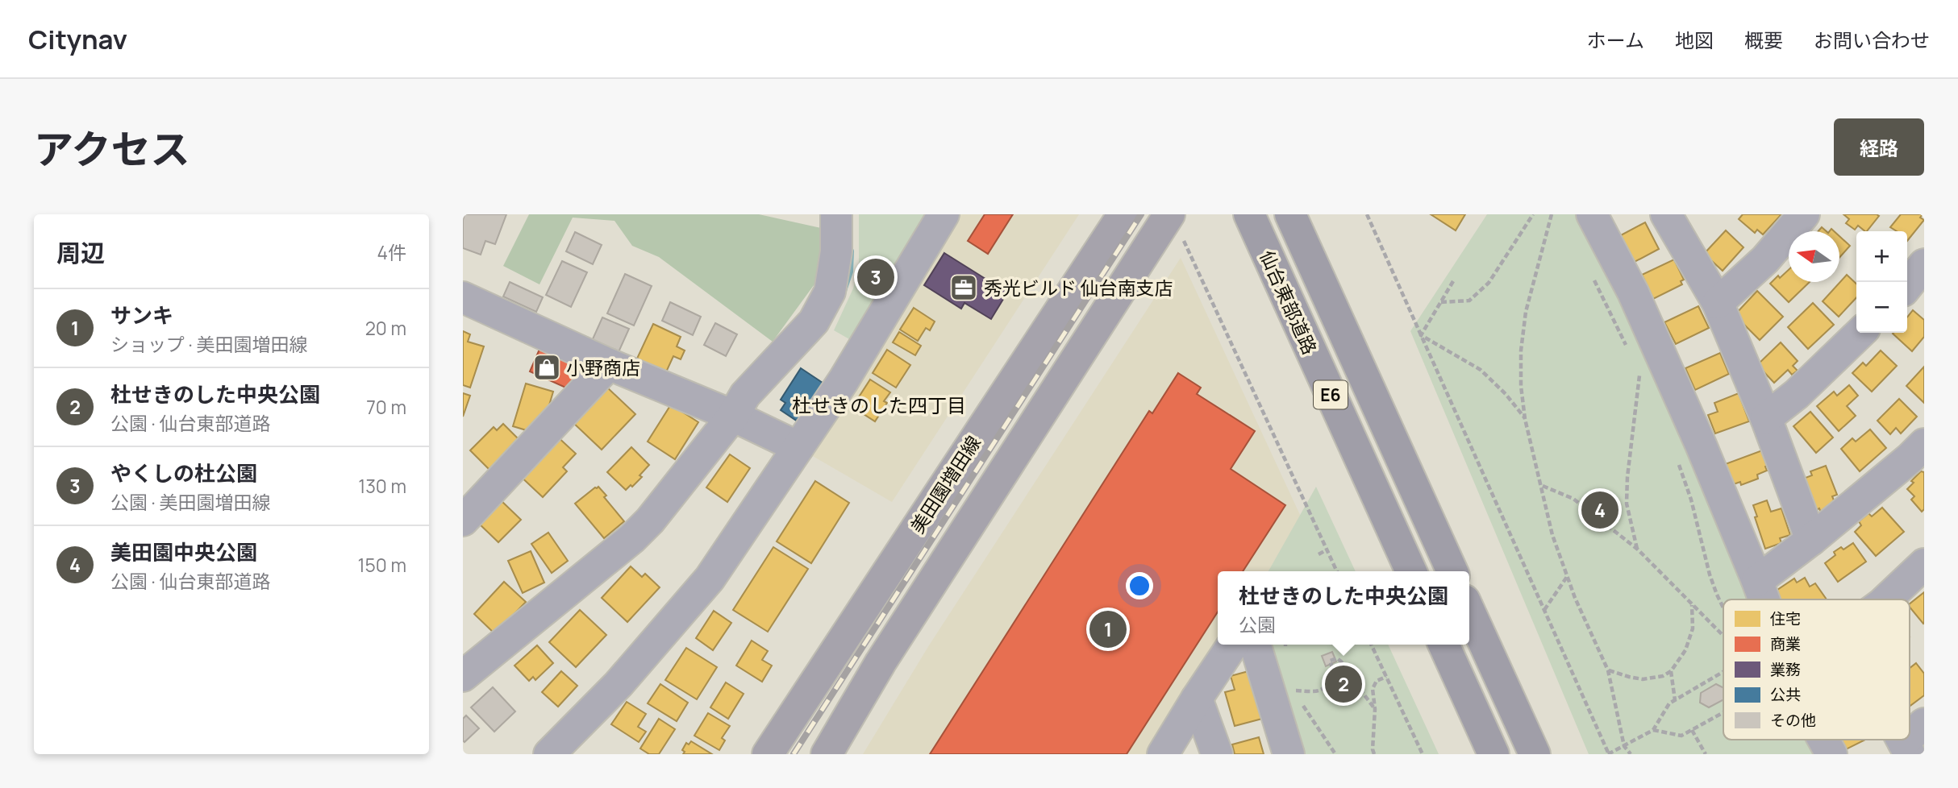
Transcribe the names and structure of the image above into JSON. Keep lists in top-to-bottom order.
{
  "streets": {
    "highway": ["仙台東部道路", "E6"],
    "main road": ["美田園増田線"]
  },
  "districts": ["杜せきのした四丁目"],
  "places": {
    "office": ["秀光ビルド 仙台南支店"],
    "shop": ["小野商店"]
  },
  "legend": [
    "住宅",
    "商業",
    "業務",
    "公共",
    "その他"
  ],
  "north": "left",
  "page": {
    "header": "Citynav",
    "nav": [
      "ホーム",
      "地図",
      "概要",
      "お問い合わせ"
    ],
    "title": "アクセス",
    "buttons": "経路",
    "heading": ["周辺", "4件"],
    "map_buttons": ["+", "−"],
    "pins": [
      "3",
      "4",
      "1",
      "2"
    ],
    "list": [
      {
        "mark": "1",
        "name": "サンキ",
        "note": "ショップ · 美田園増田線",
        "value": "20 m"
      },
      {
        "mark": "2",
        "name": "杜せきのした中央公園",
        "note": "公園 · 仙台東部道路",
        "value": "70 m"
      },
      {
        "mark": "3",
        "name": "やくしの杜公園",
        "note": "公園 · 美田園増田線",
        "value": "130 m"
      },
      {
        "mark": "4",
        "name": "美田園中央公園",
        "note": "公園 · 仙台東部道路",
        "value": "150 m"
      }
    ],
    "popup": ["杜せきのした中央公園", "公園"]
  }
}
